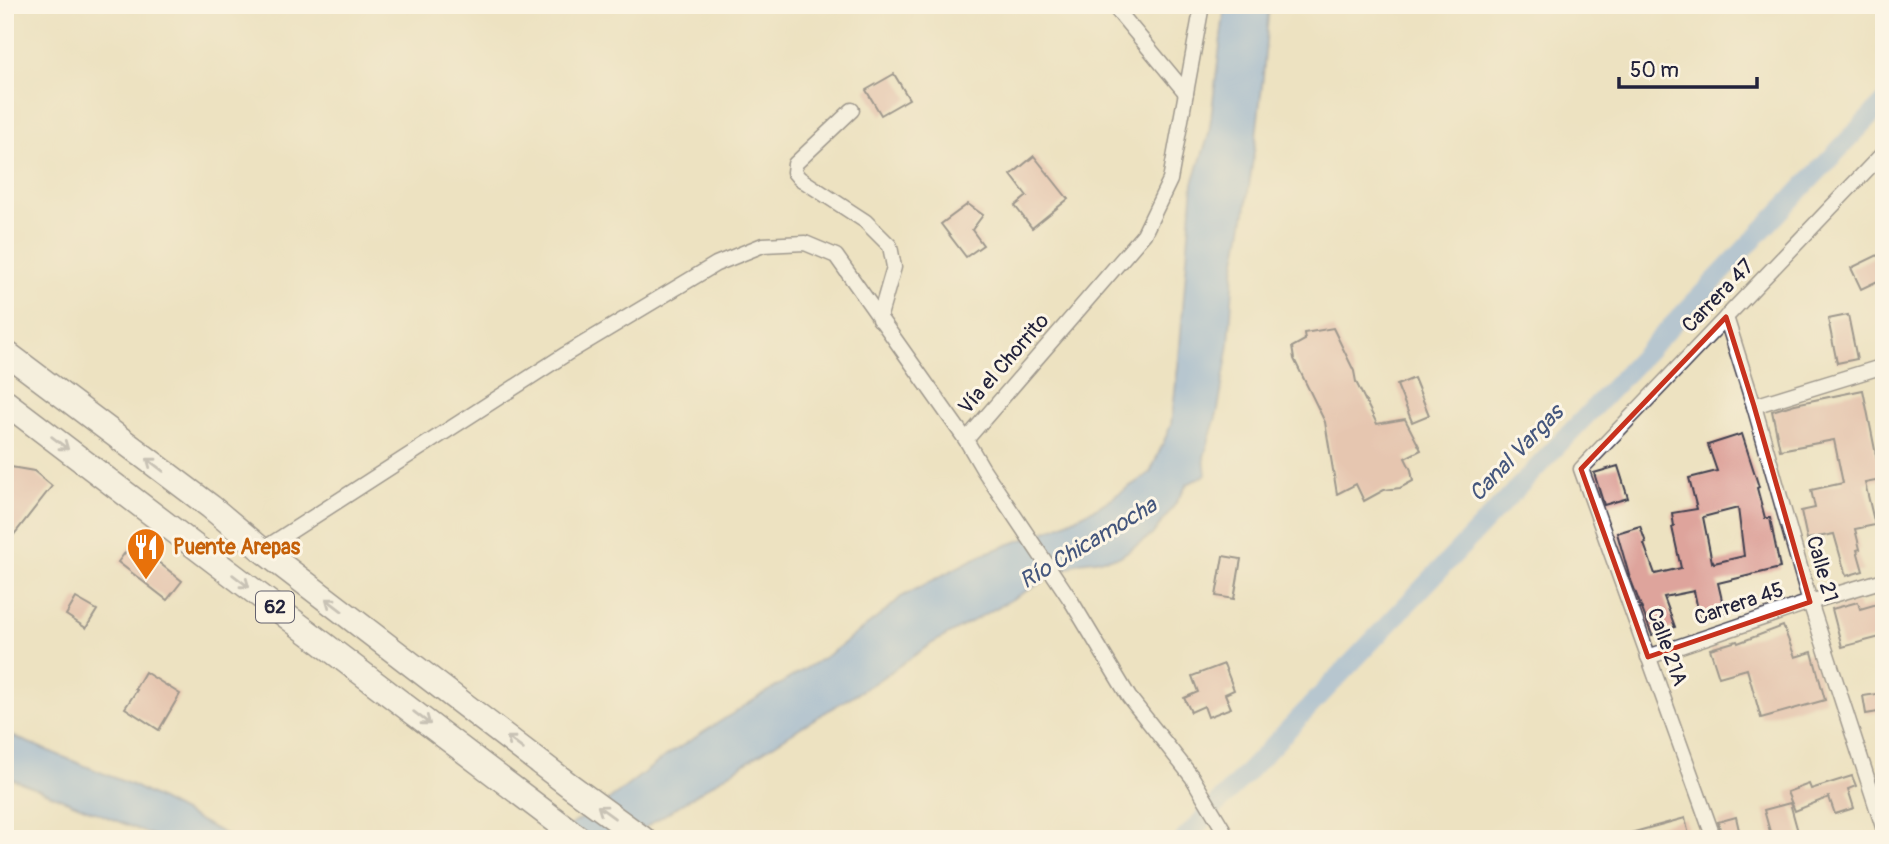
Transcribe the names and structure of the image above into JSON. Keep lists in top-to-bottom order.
{
  "streets": {
    "highway": ["62"],
    "street": [
      "Carrera 47",
      "Vía el Chorrito",
      "Calle 21",
      "Carrera 45",
      "Calle 21A"
    ]
  },
  "crossings": [
    ["Carrera 47", "Calle 21"],
    ["Carrera 47", "Calle 21A"],
    ["Calle 21", "Carrera 45"],
    ["Carrera 45", "Calle 21A"]
  ],
  "water": ["Canal Vargas", "Río Chicamocha"],
  "places": {
    "restaurant": ["Puente Arepas"]
  },
  "scale_bar": "50 m"
}
